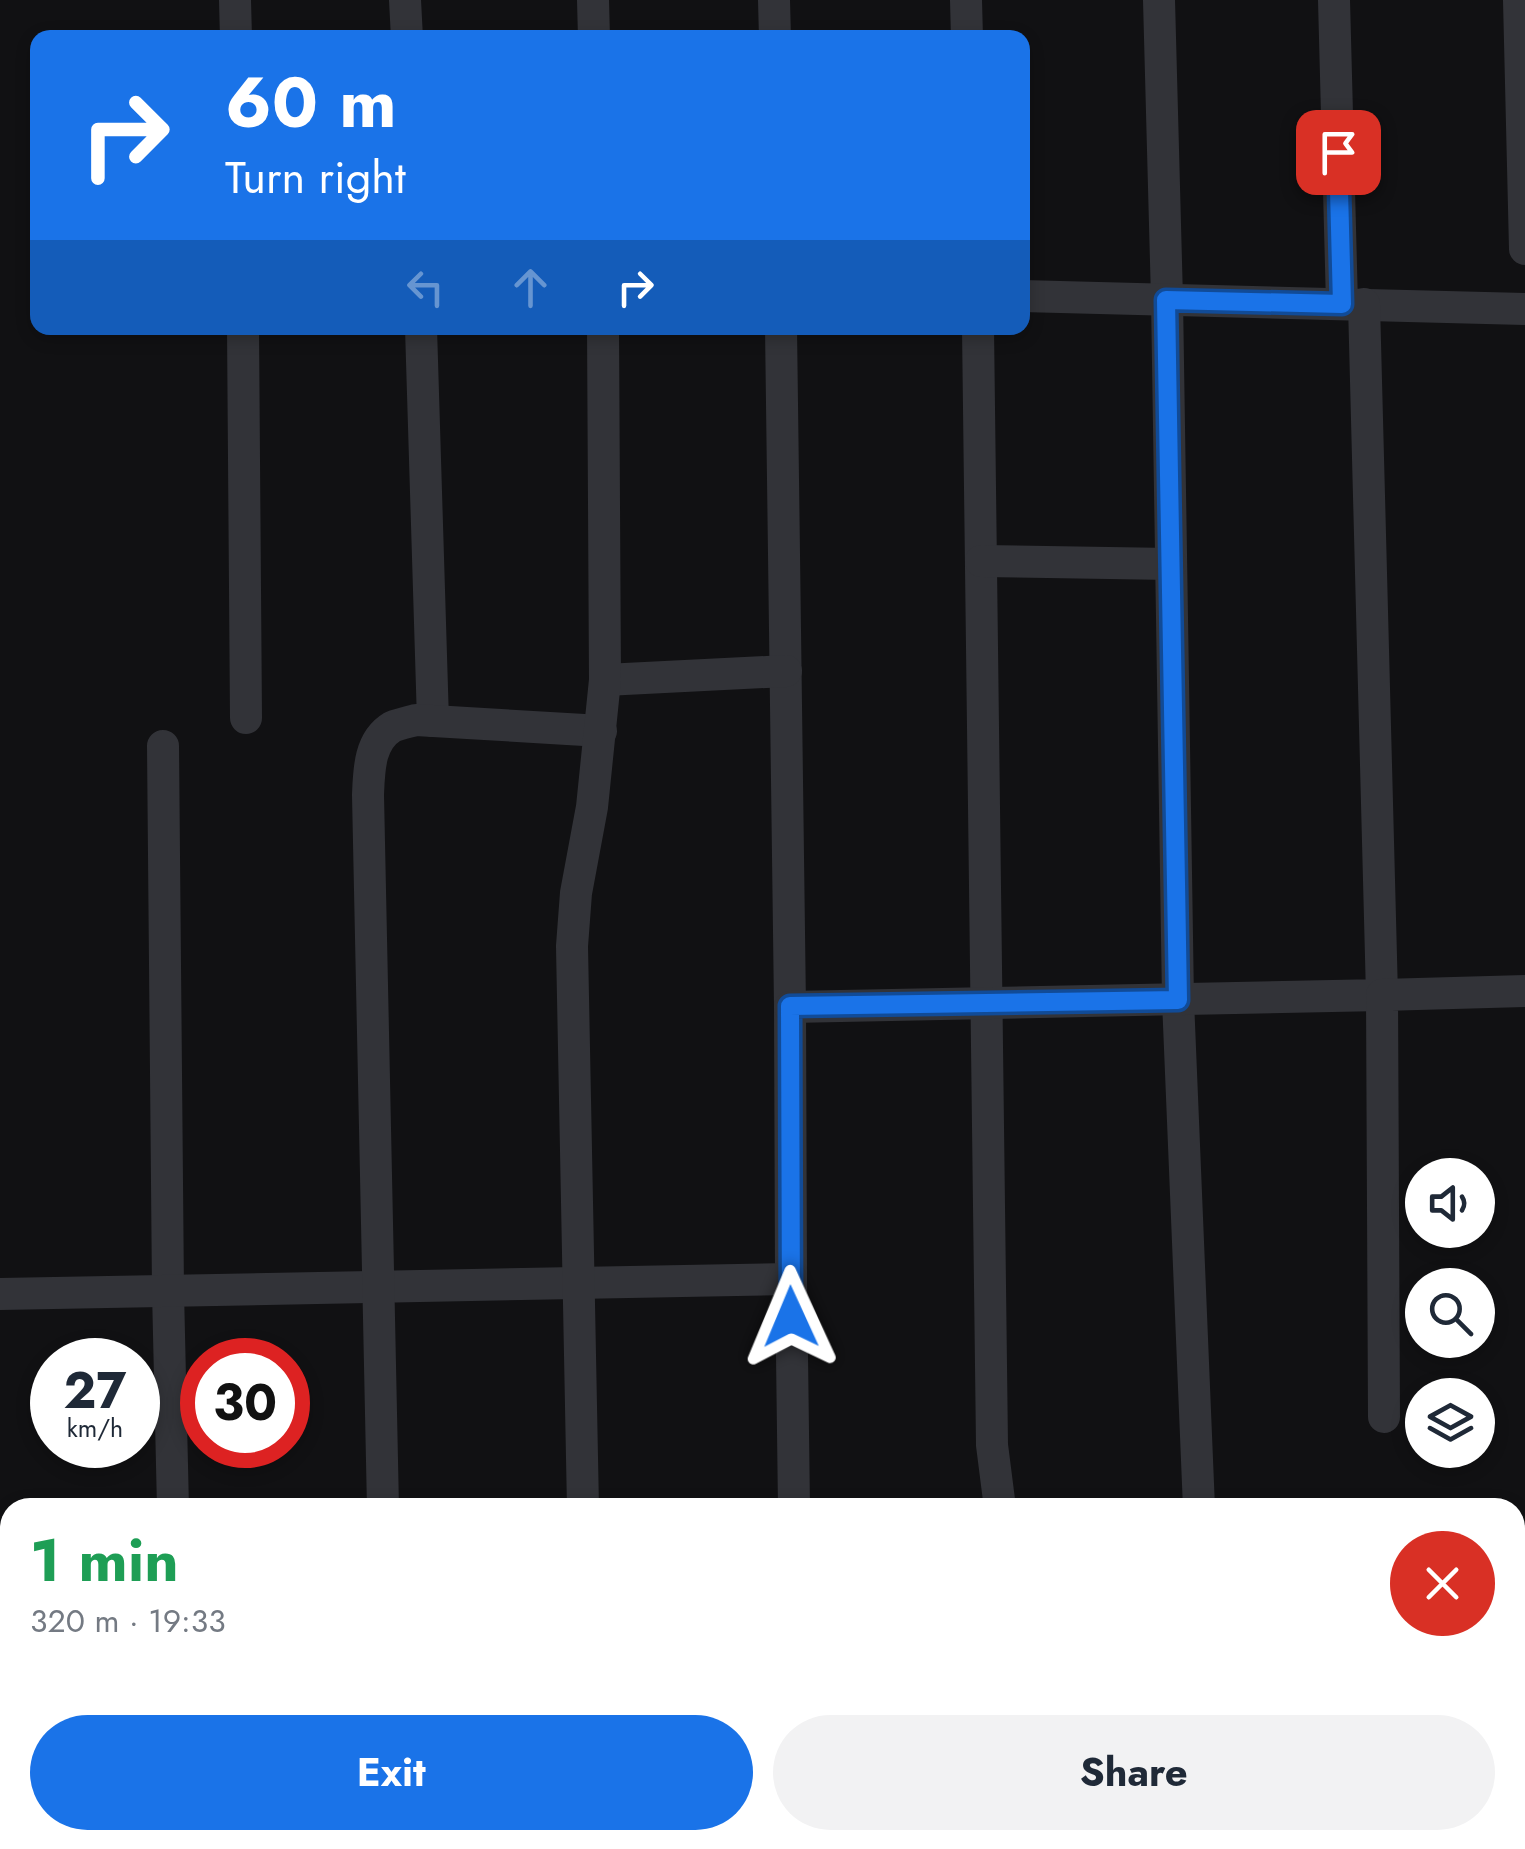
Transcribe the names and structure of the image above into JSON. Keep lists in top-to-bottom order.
{
  "page": {
    "turn": ["60 m", "Turn right"],
    "speed": "27 km/h",
    "limit": "30",
    "heading": ["1 min", "320 m · 19:33"],
    "buttons": ["Exit", "Share"]
  }
}
